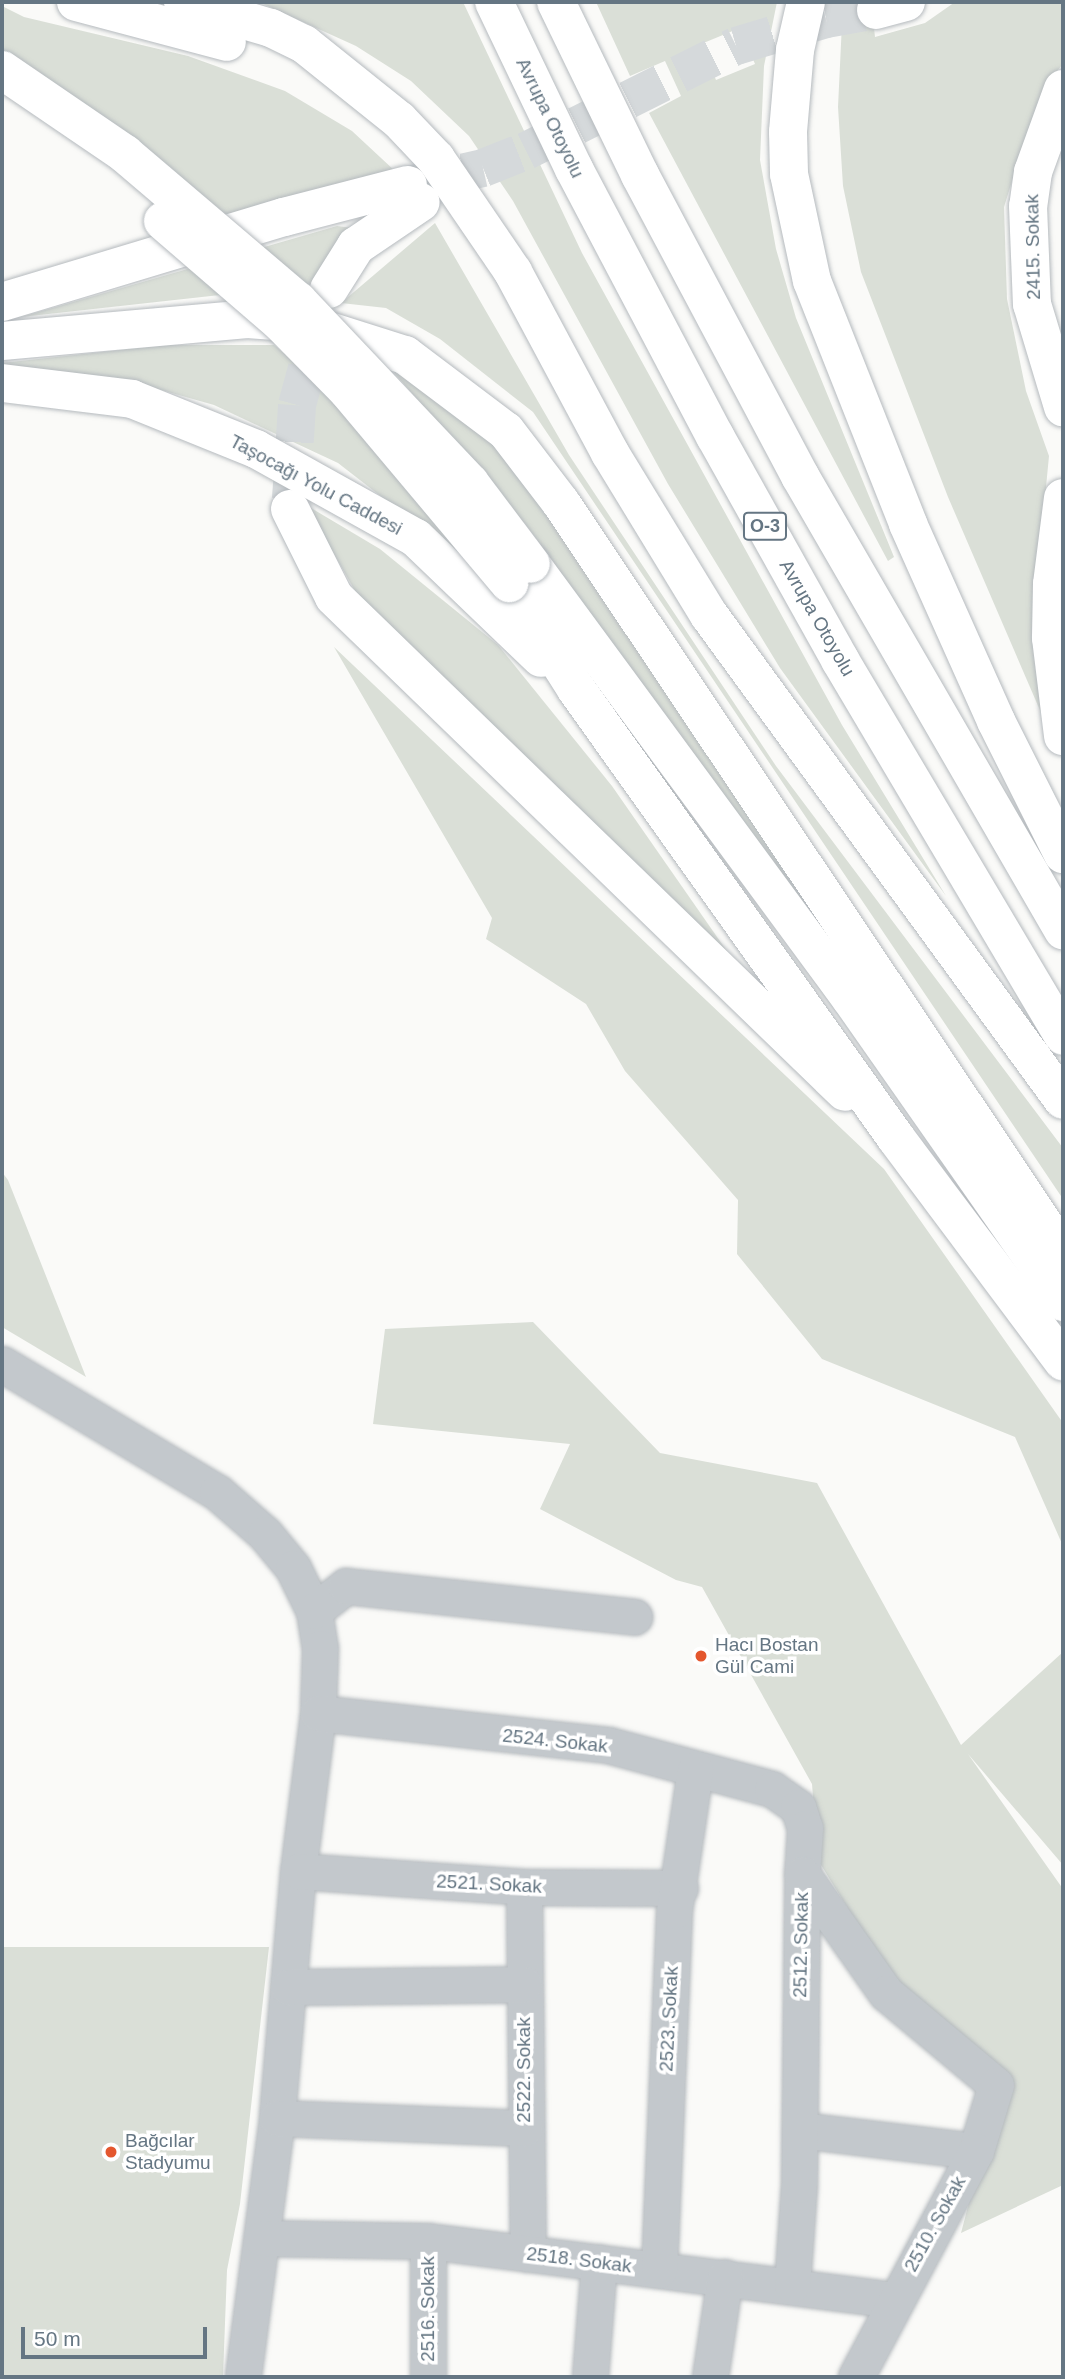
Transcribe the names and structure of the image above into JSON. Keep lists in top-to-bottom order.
{
  "streets": {
    "main road": [
      "Avrupa Otoyolu",
      "2415. Sokak",
      "Taşocağı Yolu Caddesi",
      "O-3"
    ],
    "street": [
      "2524. Sokak",
      "2521. Sokak",
      "2512. Sokak",
      "2523. Sokak",
      "2522. Sokak",
      "2510. Sokak",
      "2518. Sokak",
      "2516. Sokak"
    ]
  },
  "crossings": [
    ["2524. Sokak", "2512. Sokak"],
    ["2524. Sokak", "2523. Sokak"],
    ["2521. Sokak", "2523. Sokak"],
    ["2521. Sokak", "2522. Sokak"],
    ["2512. Sokak", "2510. Sokak"],
    ["2512. Sokak", "2518. Sokak"],
    ["2523. Sokak", "2518. Sokak"],
    ["2522. Sokak", "2518. Sokak"],
    ["2510. Sokak", "2518. Sokak"],
    ["2518. Sokak", "2516. Sokak"]
  ],
  "places": ["Hacı Bostan Gül Cami", "Bağcılar Stadyumu"],
  "scale_bar": "50 m"
}
